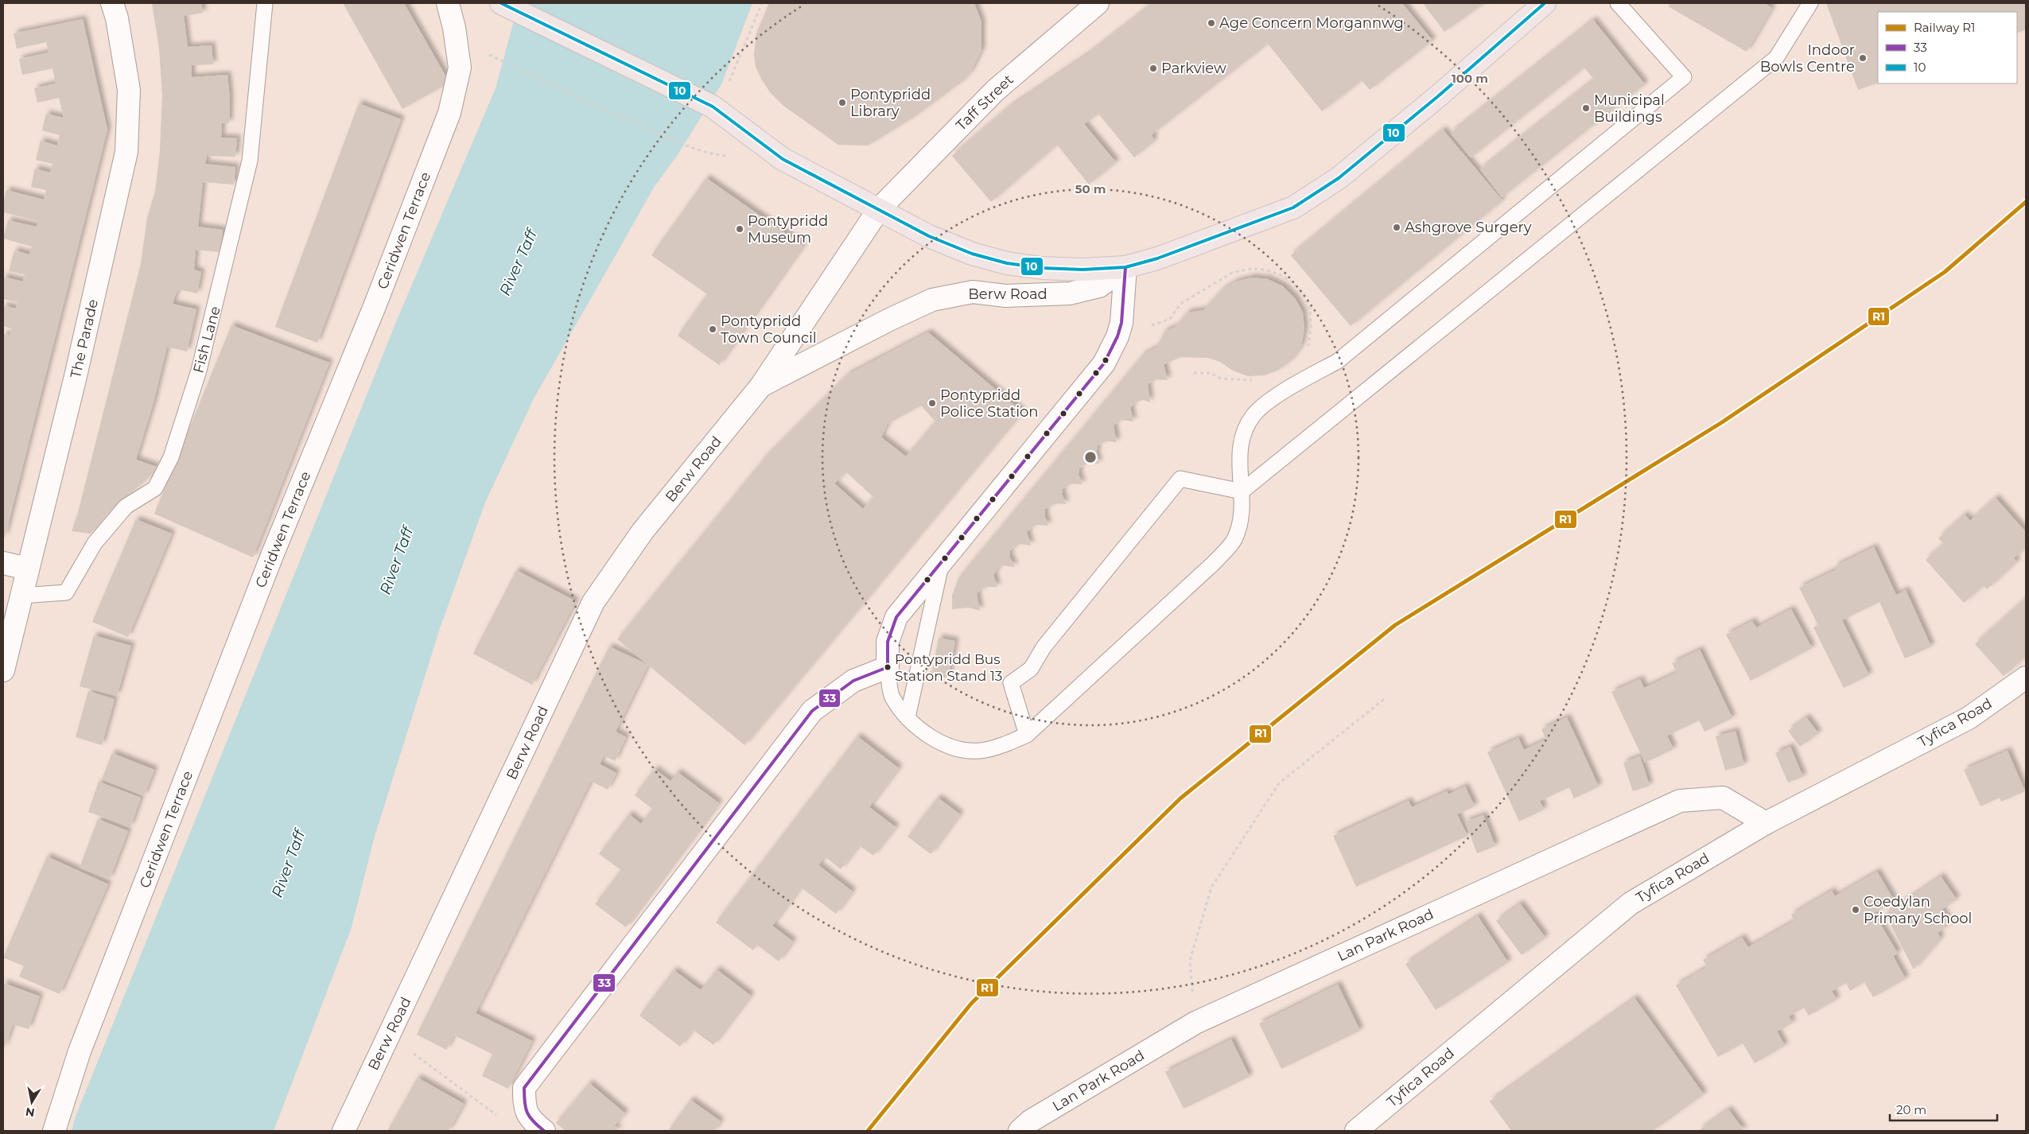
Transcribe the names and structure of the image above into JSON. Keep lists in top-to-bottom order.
{
  "streets": {
    "street": [
      "Taff Street",
      "Ceridwen Terrace",
      "Berw Road",
      "The Parade",
      "Tyfica Road",
      "Lan Park Road"
    ],
    "lane": ["Fish Lane"]
  },
  "crossings": [
    ["Taff Street", "Berw Road"],
    ["The Parade", "Fish Lane"],
    ["Tyfica Road", "Lan Park Road"]
  ],
  "water": ["River Taff"],
  "places": [
    "Age Concern Morgannwg",
    "Indoor Bowls Centre",
    "Parkview",
    "Pontypridd Library",
    "Municipal Buildings",
    "Ashgrove Surgery",
    "Pontypridd Museum",
    "Pontypridd Town Council",
    "Pontypridd Police Station",
    "Pontypridd Bus Station Stand 13",
    "Coedylan Primary School"
  ],
  "lines": ["transit line 10", "rail line R1", "transit line 33"],
  "legend": ["Railway R1", "33", "10"],
  "scale_bar": "20 m",
  "north": "bottom",
  "rings": ["100 m", "50 m"]
}
